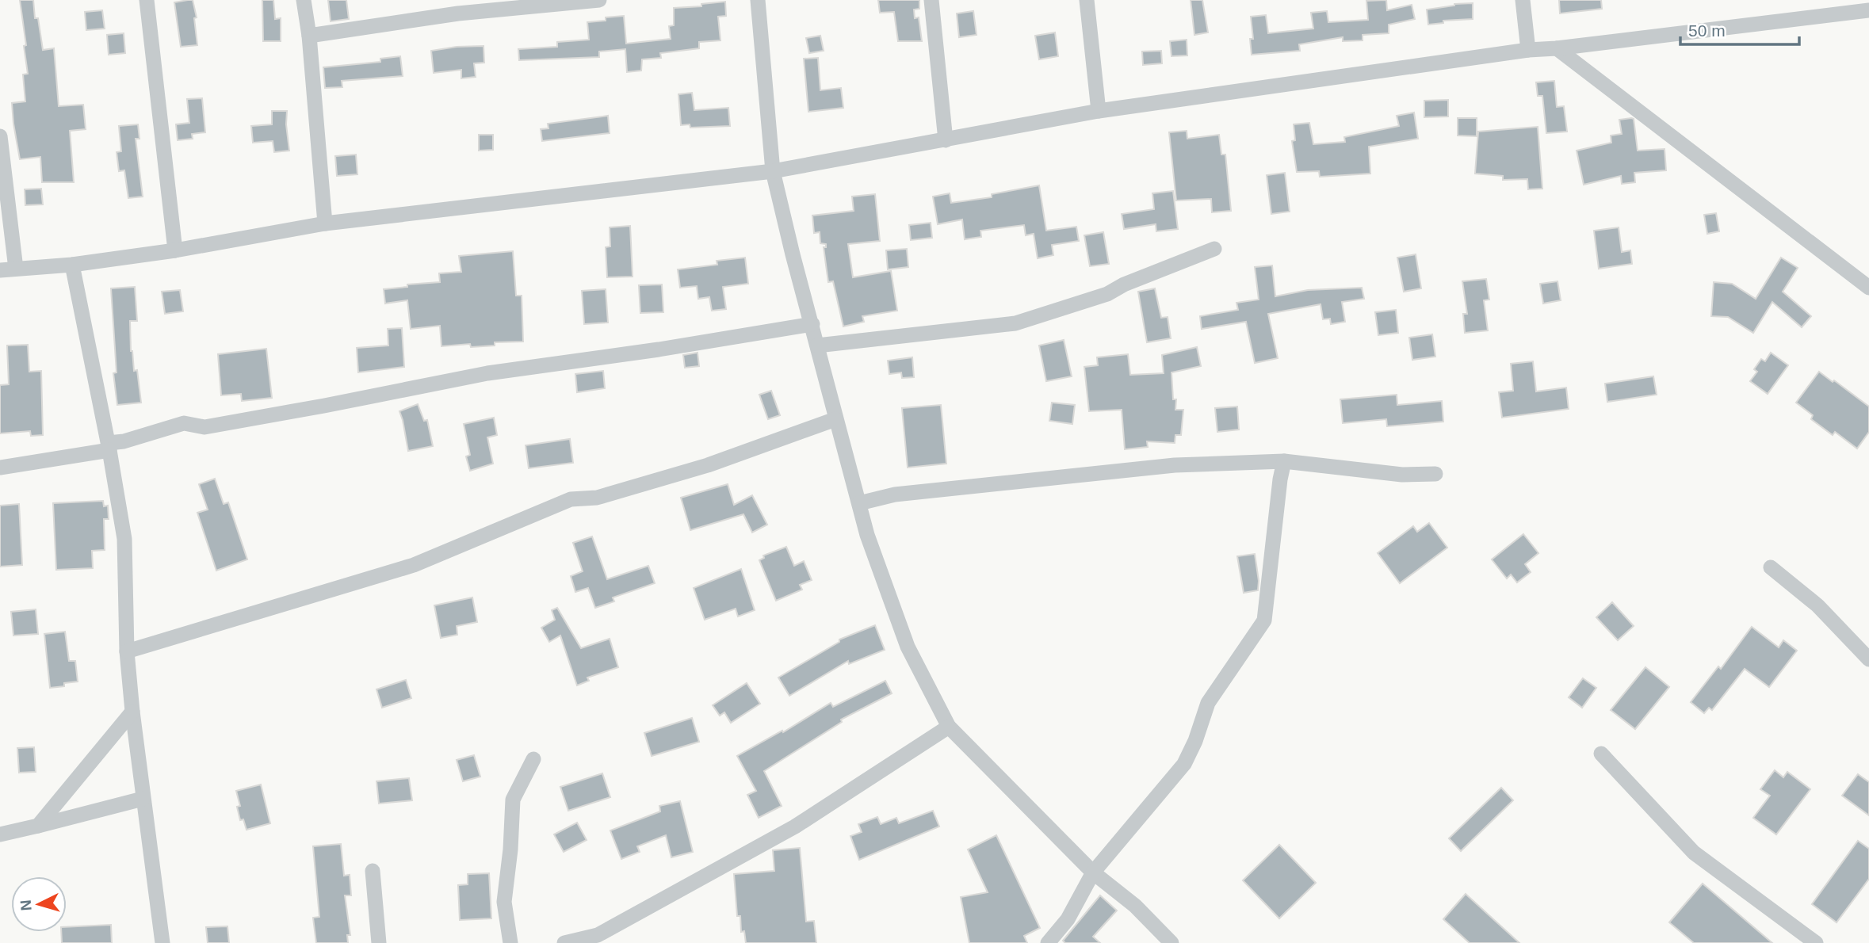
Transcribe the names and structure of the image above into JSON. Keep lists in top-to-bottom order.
{
  "scale_bar": "50 m",
  "north": "left"
}
